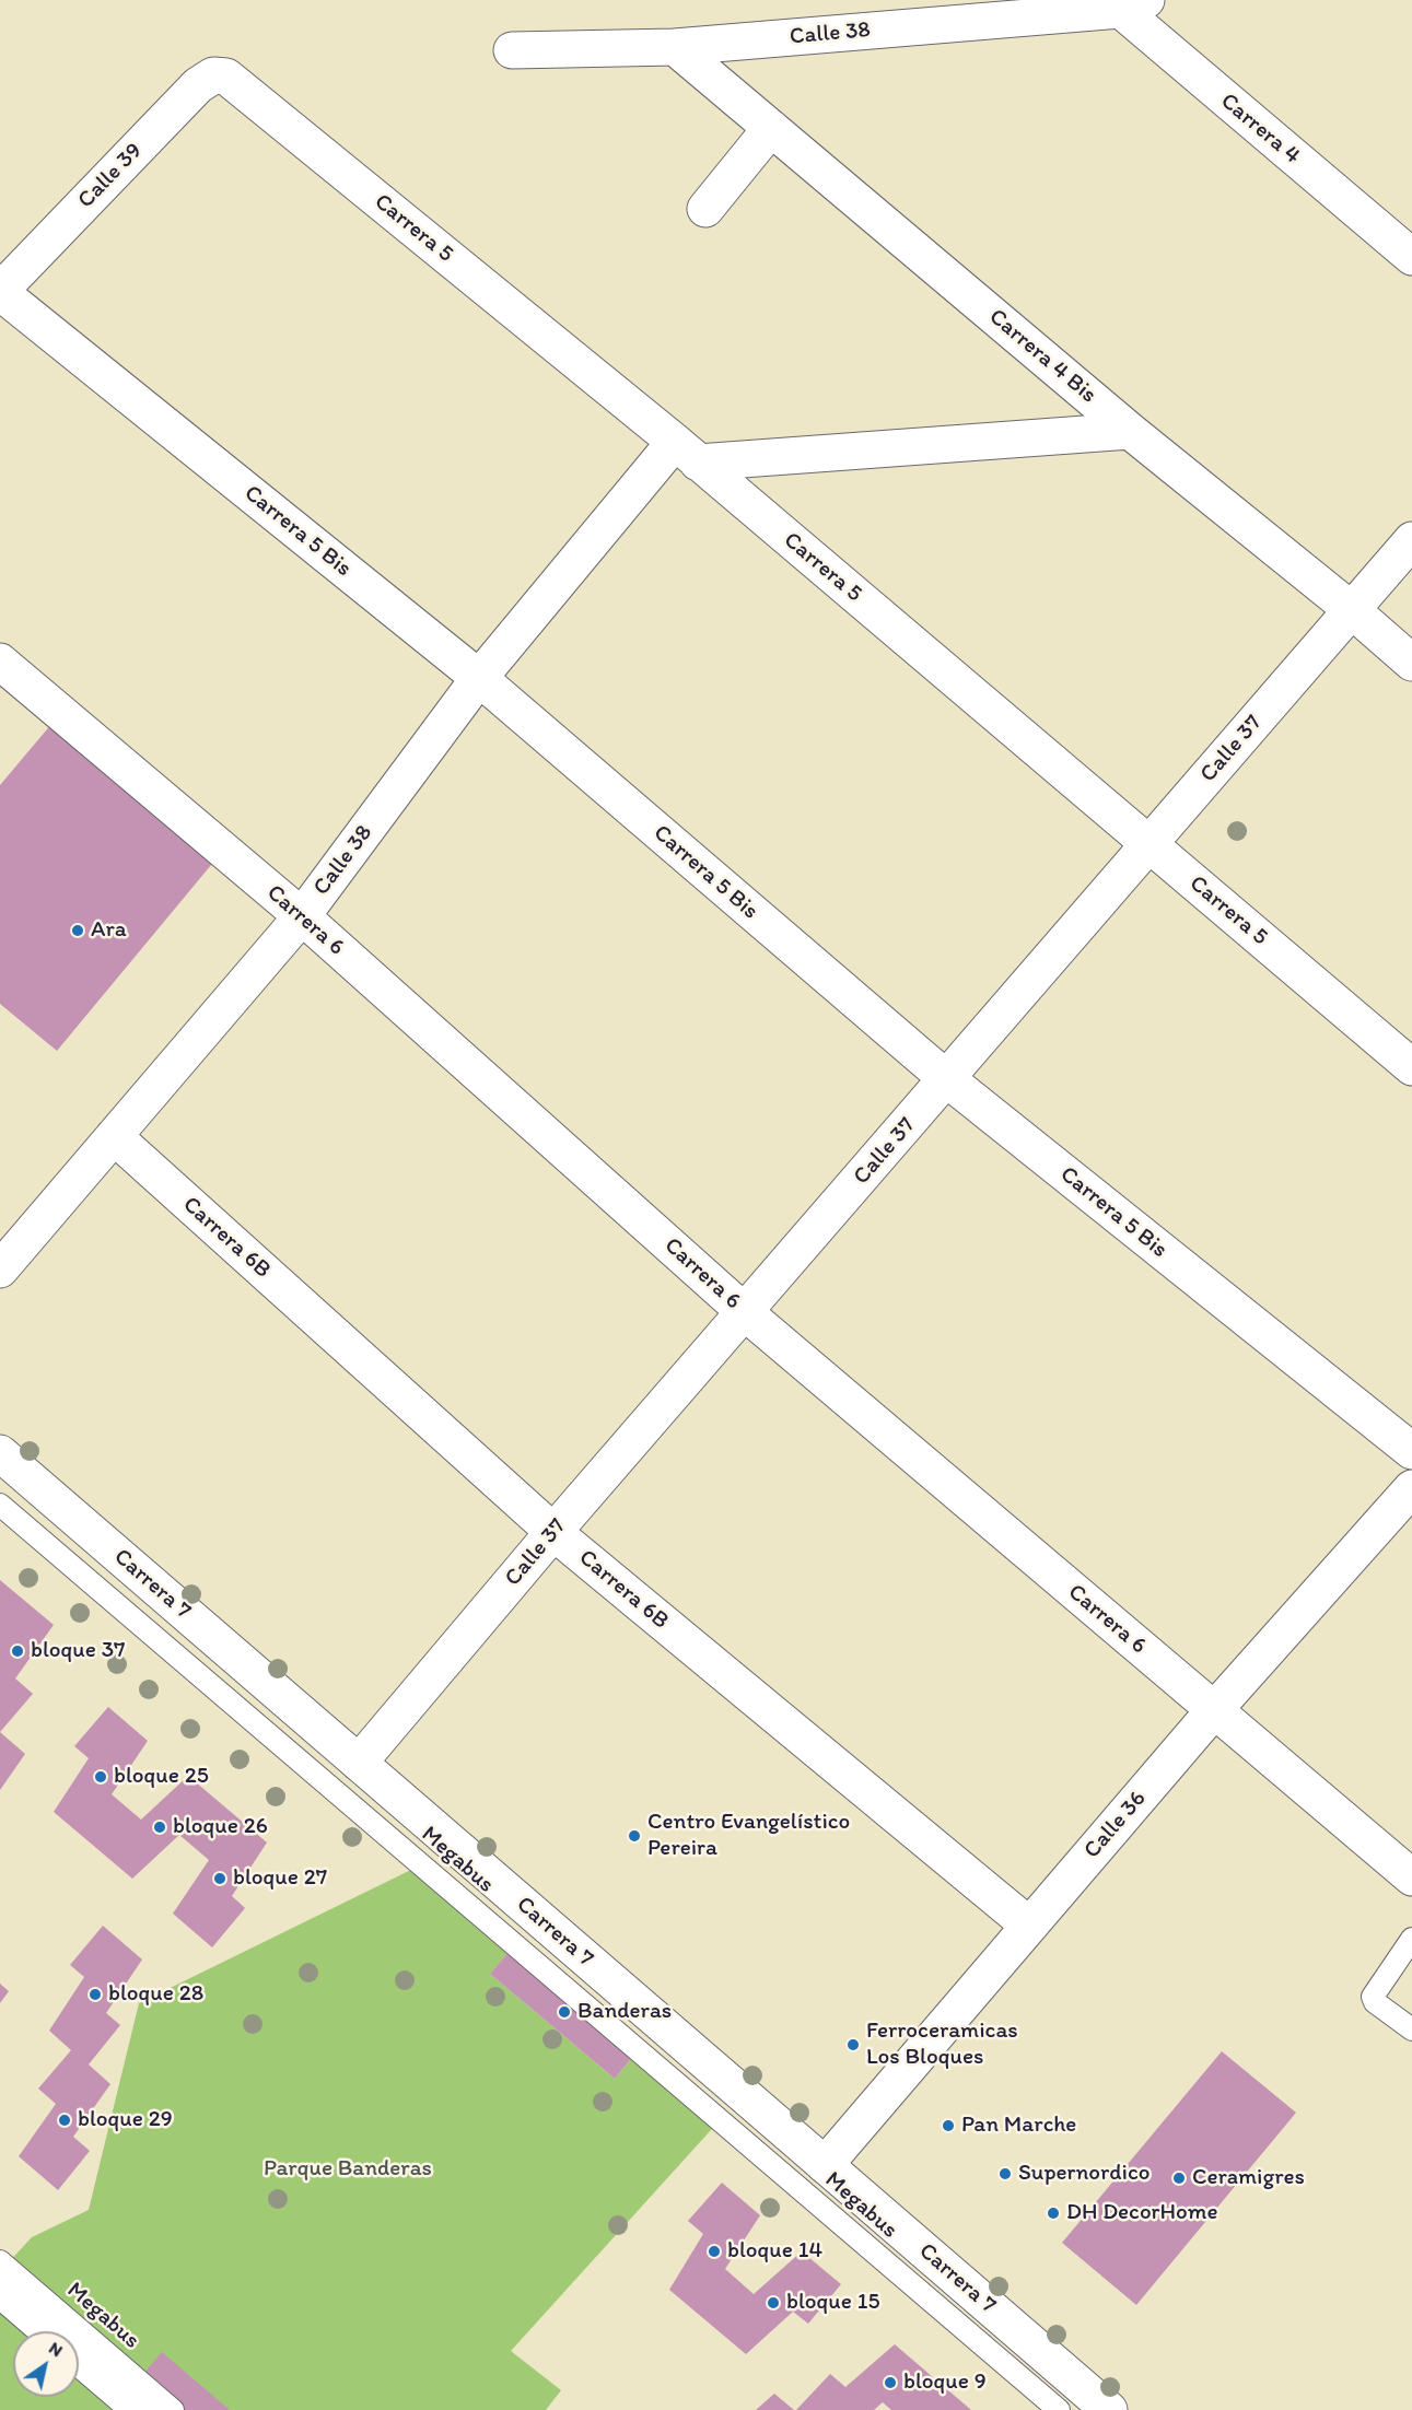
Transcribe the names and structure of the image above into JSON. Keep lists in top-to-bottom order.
{
  "streets": {
    "street": [
      "Calle 38",
      "Carrera 4",
      "Calle 39",
      "Carrera 5",
      "Carrera 4 Bis",
      "Carrera 5 Bis",
      "Calle 37",
      "Carrera 6",
      "Carrera 6B",
      "Carrera 7",
      "Calle 36"
    ],
    "lane": ["Megabus"]
  },
  "crossings": [
    ["Calle 38", "Carrera 4"],
    ["Calle 38", "Carrera 5"],
    ["Calle 38", "Carrera 4 Bis"],
    ["Calle 38", "Carrera 5 Bis"],
    ["Calle 38", "Carrera 6"],
    ["Calle 38", "Carrera 6B"],
    ["Calle 39", "Carrera 5"],
    ["Calle 39", "Carrera 5 Bis"],
    ["Carrera 5", "Calle 37"],
    ["Carrera 4 Bis", "Calle 37"],
    ["Carrera 5 Bis", "Calle 37"],
    ["Calle 37", "Carrera 6"],
    ["Calle 37", "Carrera 6B"],
    ["Calle 37", "Carrera 7"],
    ["Carrera 6", "Calle 36"],
    ["Carrera 6B", "Calle 36"],
    ["Carrera 7", "Calle 36"]
  ],
  "parks": ["Parque Banderas"],
  "places": [
    "Ara",
    "bloque 37",
    "bloque 25",
    "bloque 26",
    "Centro Evangelístico Pereira",
    "bloque 27",
    "bloque 28",
    "Banderas",
    "Ferroceramicas Los Bloques",
    "bloque 29",
    "Pan Marche",
    "Supernordico",
    "Ceramigres",
    "DH DecorHome",
    "bloque 14",
    "bloque 15",
    "bloque 9"
  ],
  "north": "top right"
}
